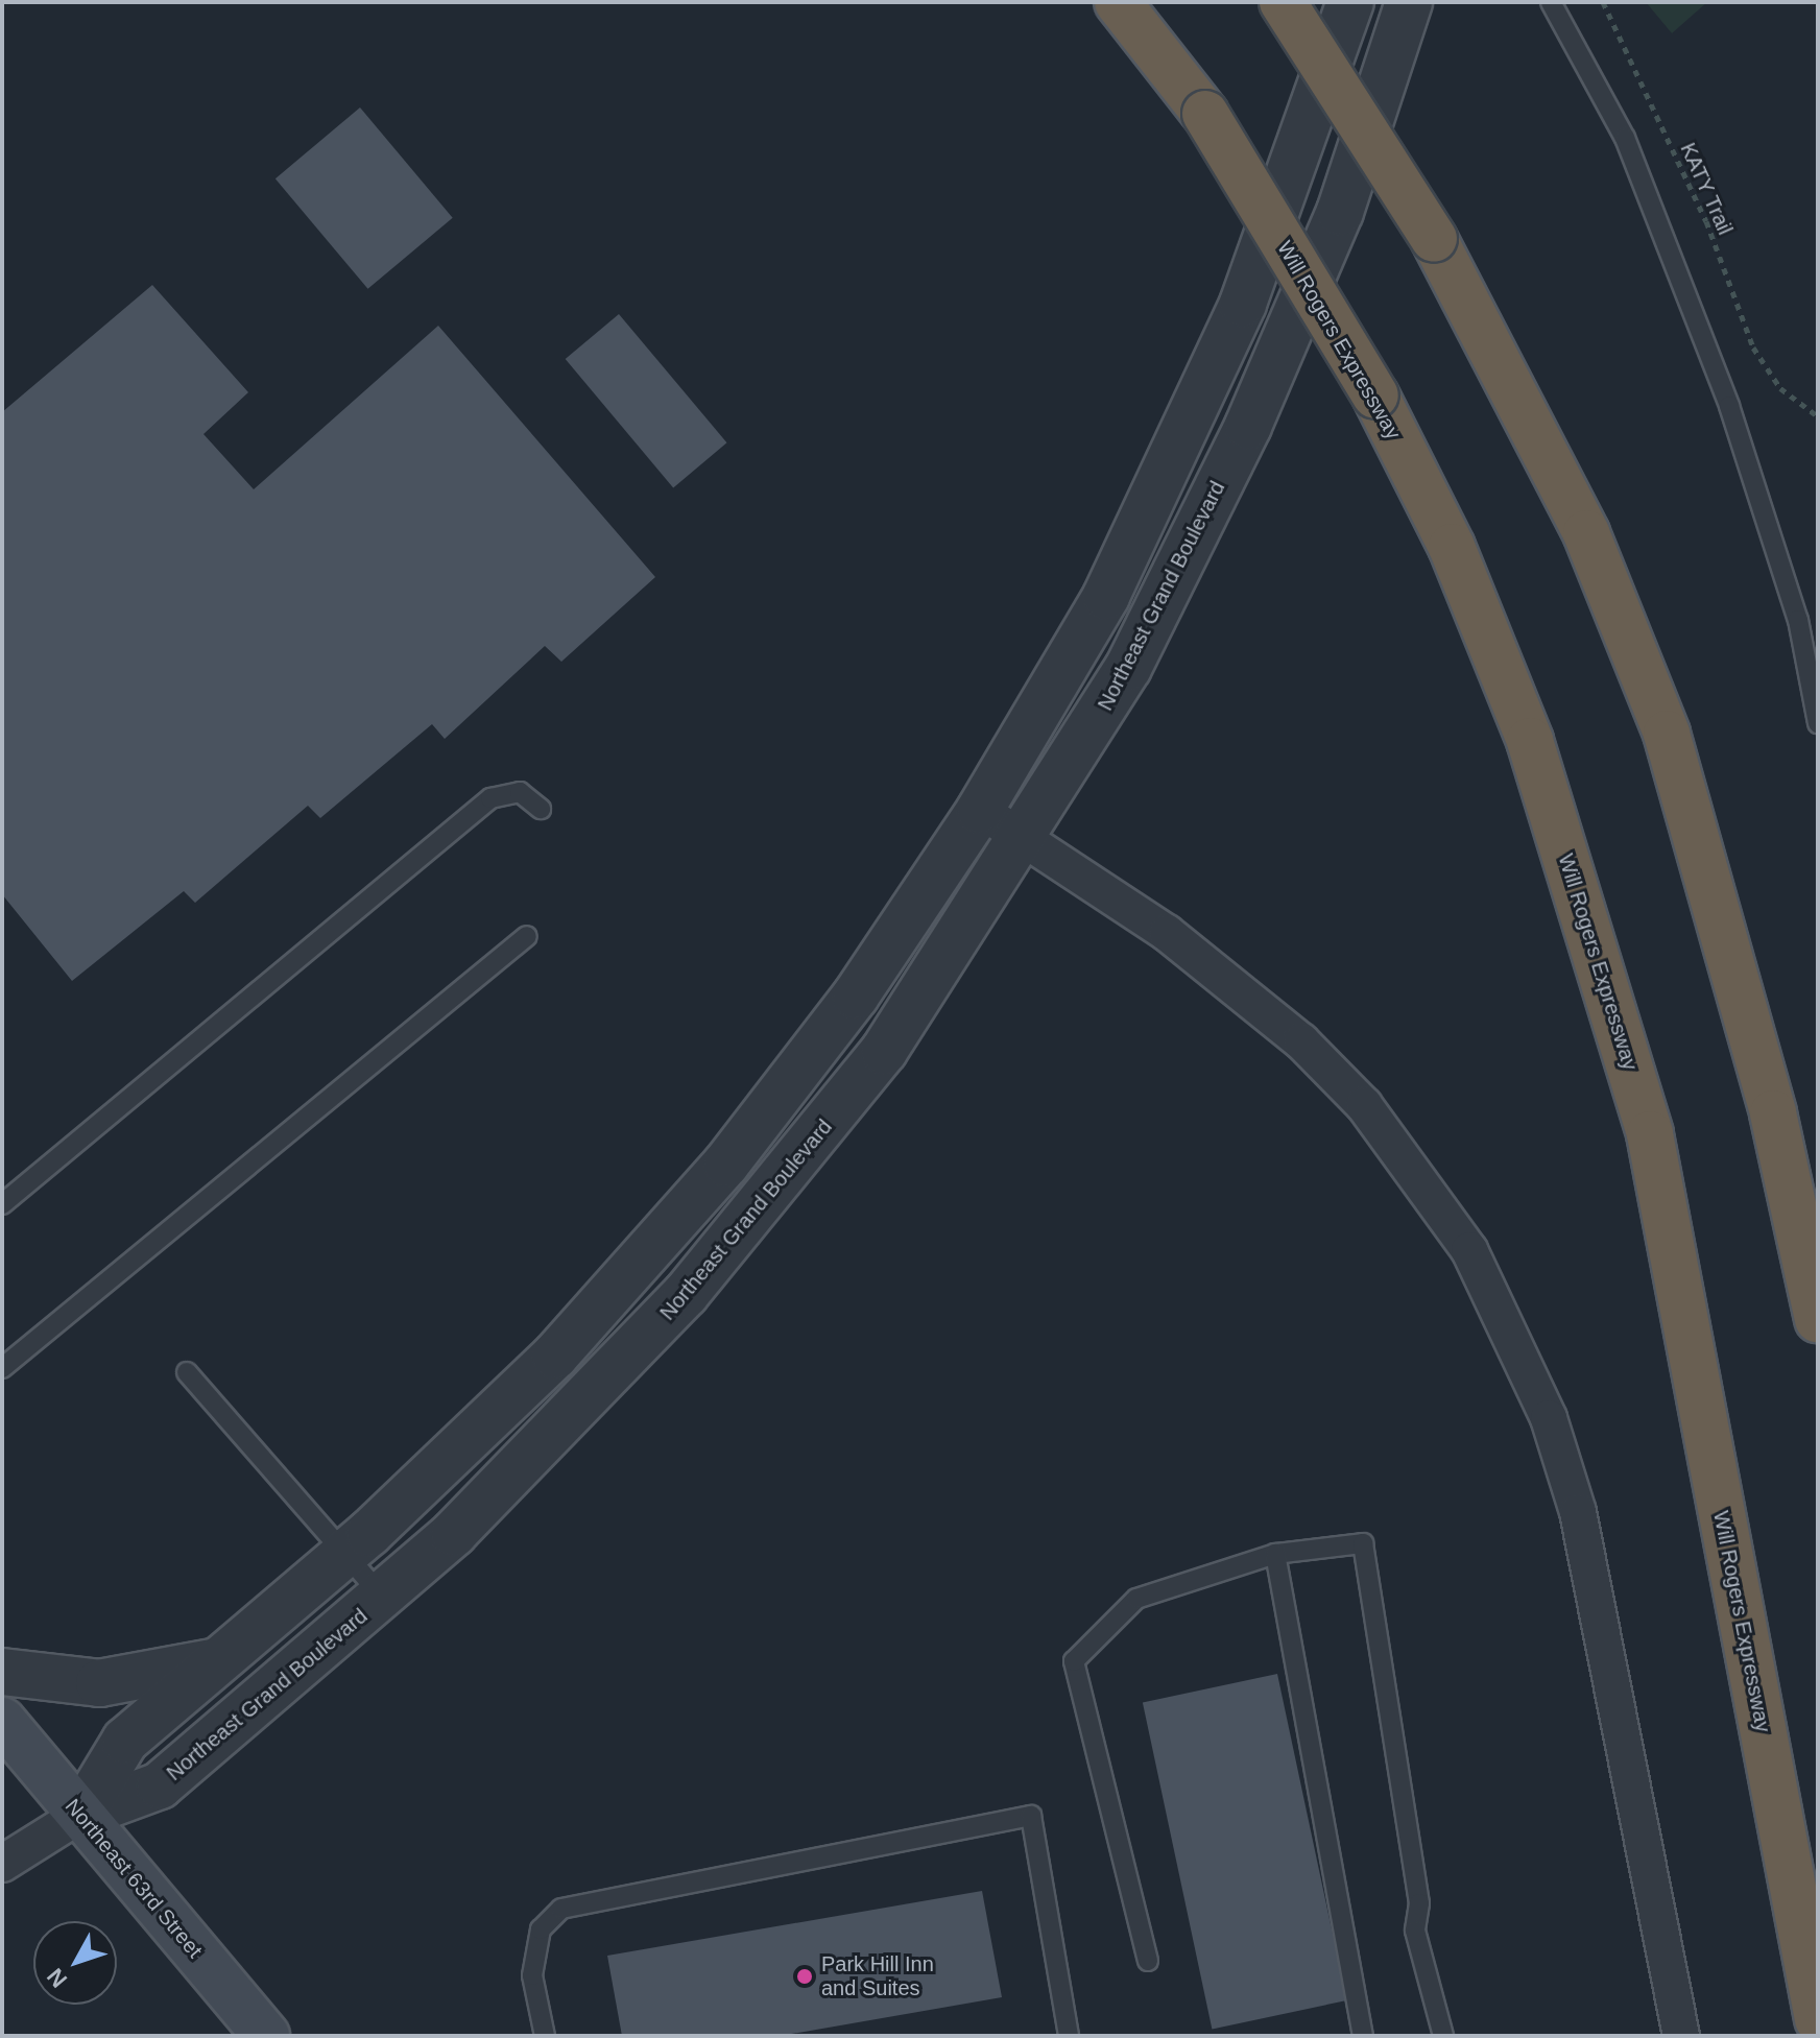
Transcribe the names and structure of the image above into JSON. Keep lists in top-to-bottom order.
{
  "streets": {
    "highway": ["Will Rogers Expressway"],
    "main road": ["Northeast 63rd Street"],
    "street": ["Northeast Grand Boulevard"],
    "path": ["KATY Trail"]
  },
  "crossings": [
    ["Northeast Grand Boulevard", "Northeast 63rd Street"]
  ],
  "places": ["Park Hill Inn and Suites"],
  "north": "bottom left"
}
